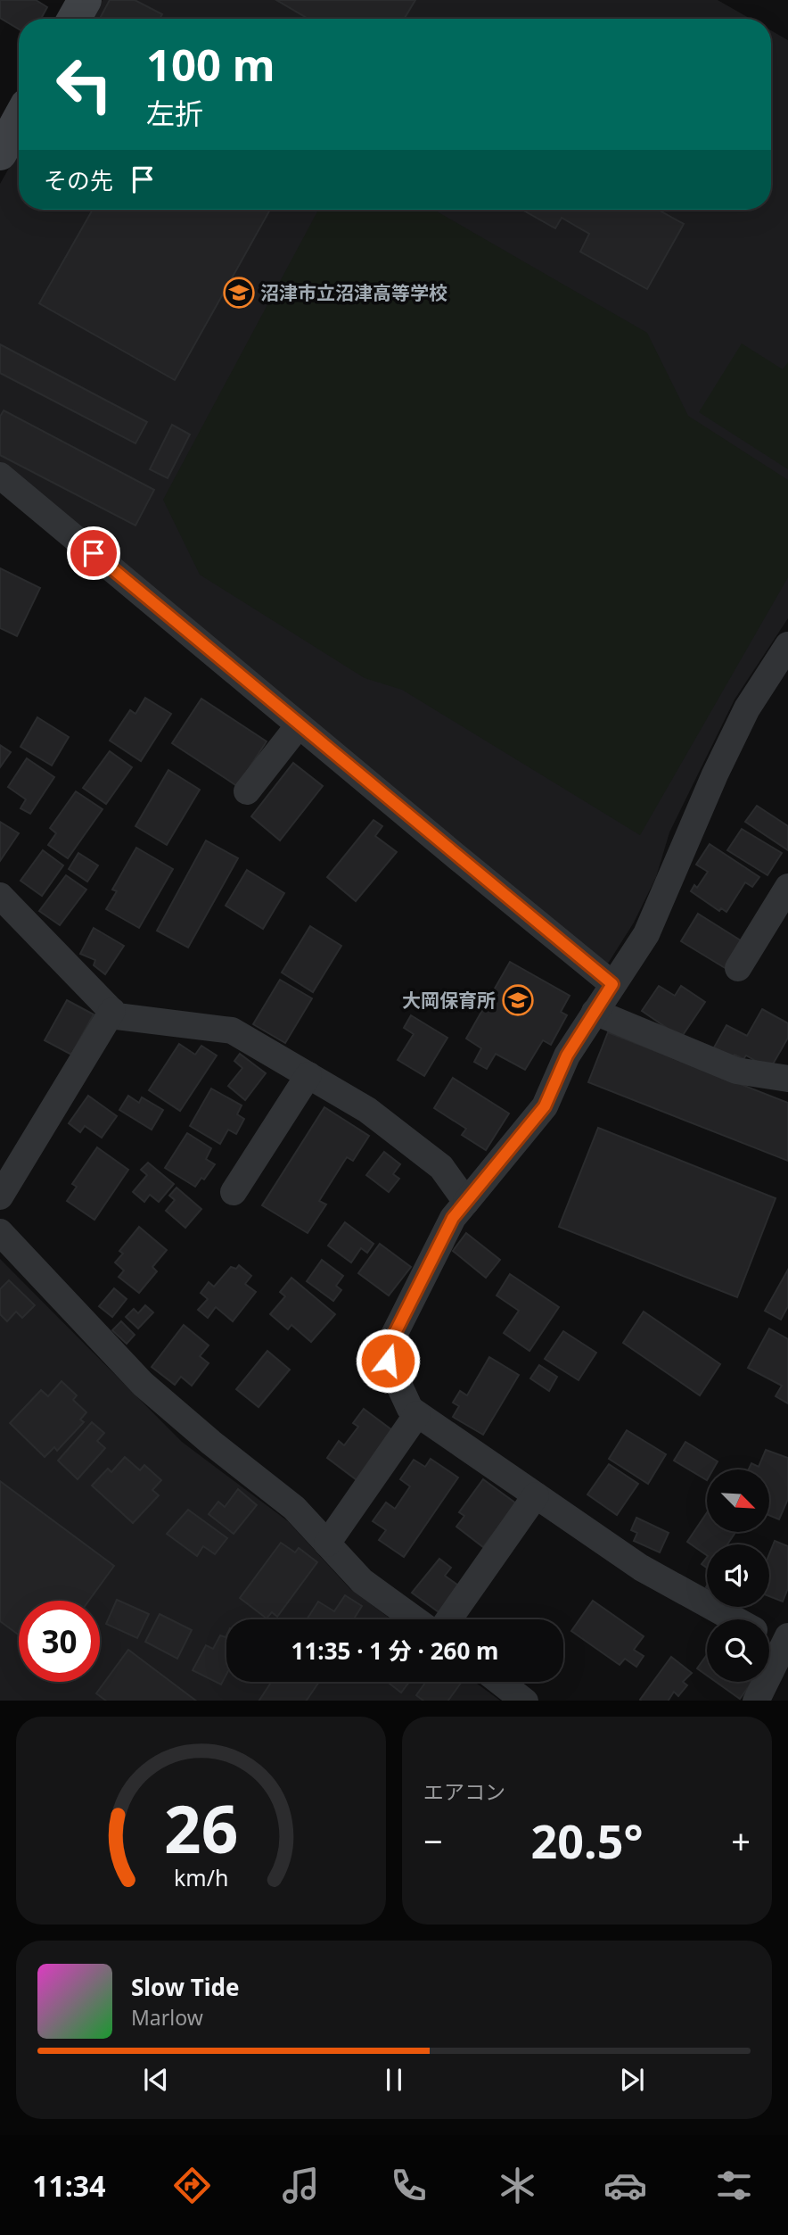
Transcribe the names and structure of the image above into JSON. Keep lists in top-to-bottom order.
{
  "places": {
    "school or university": ["沼津市立沼津高等学校", "大岡保育所"]
  },
  "north": "bottom right",
  "page": {
    "turn": ["100 m", "左折"],
    "then": "その先",
    "limit": "30",
    "trip": "11:35 · 1 分 · 260 m",
    "tile": "エアコン",
    "heat": ["−", "20.5°", "+"],
    "song": ["Slow Tide", "Marlow"],
    "tabs": "11:34",
    "gauge": ["26", "km/h"]
  }
}
